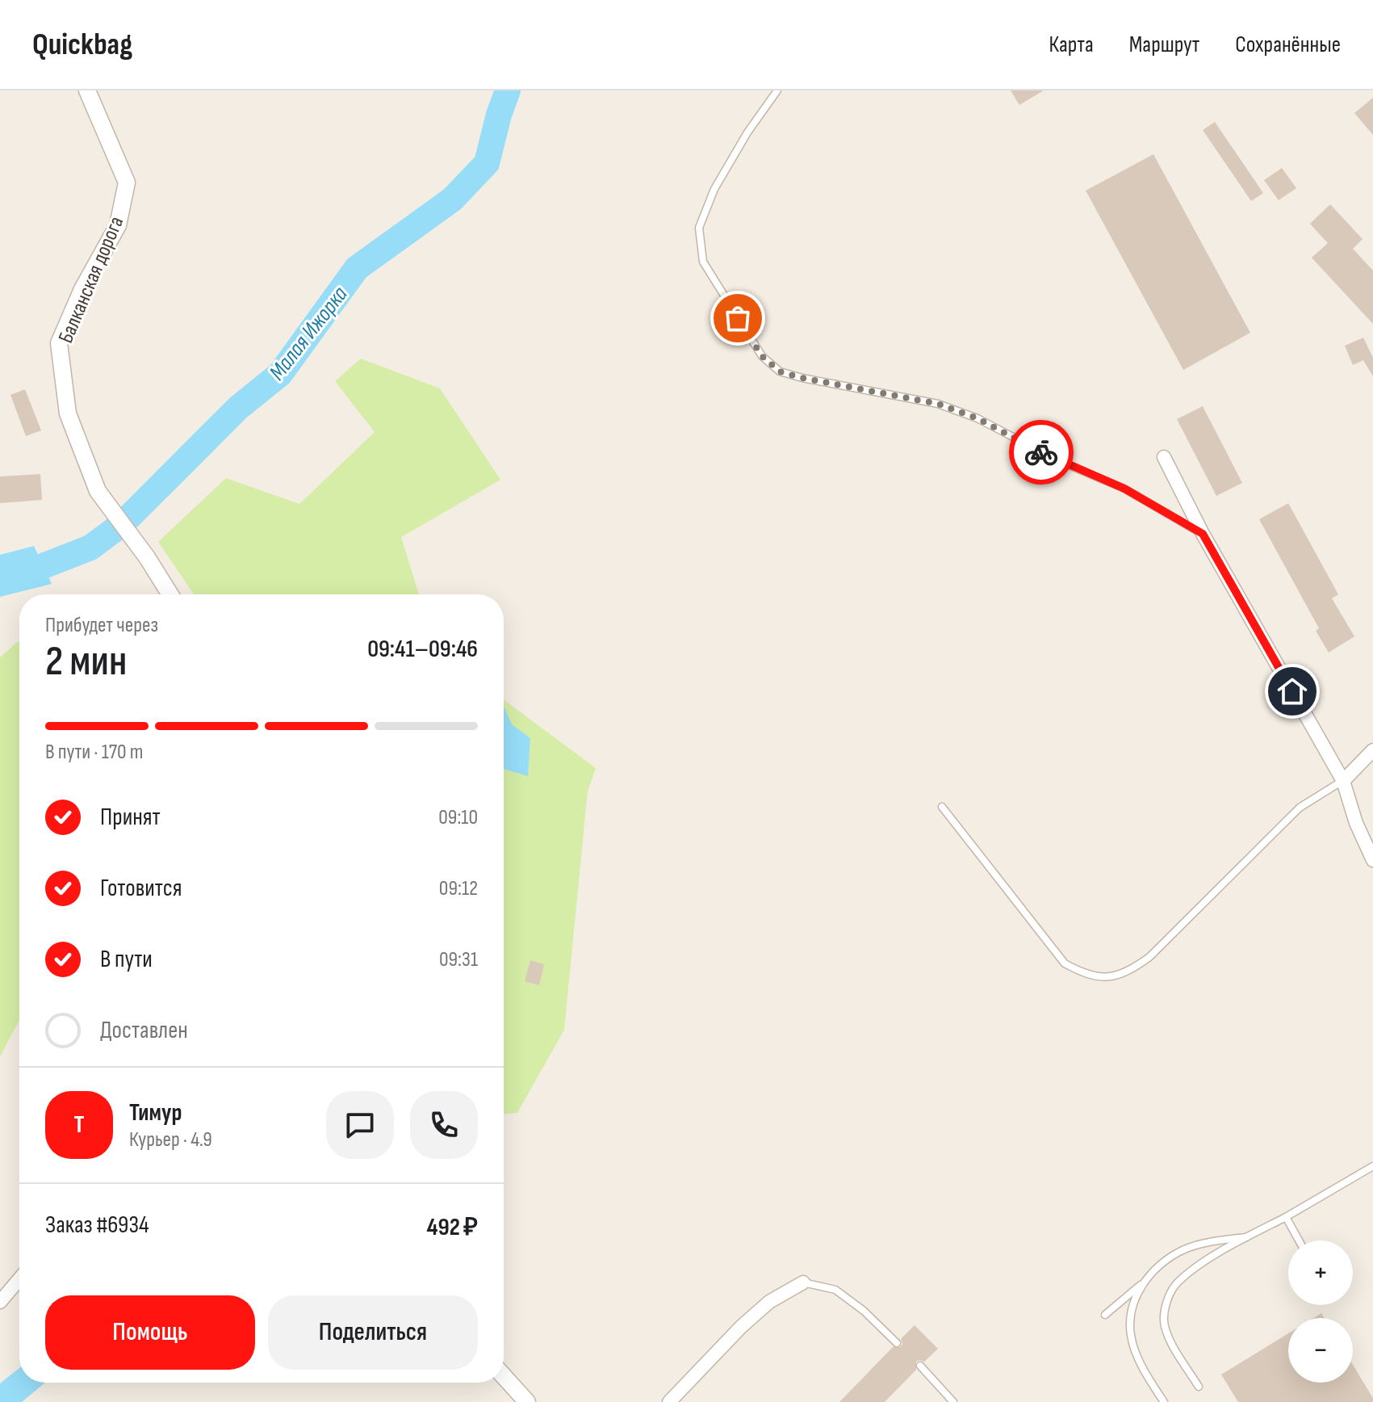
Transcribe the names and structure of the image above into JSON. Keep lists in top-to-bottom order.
{
  "streets": {
    "street": ["Балканская дорога"]
  },
  "water": ["Малая Ижорка"],
  "page": {
    "header": "Quickbag",
    "nav": ["Карта", "Маршрут", "Сохранённые"],
    "heading": ["2 мин", "Прибудет через", "09:41–09:46"],
    "panel": [
      "Тимур",
      "Курьер · 4.9",
      "Заказ #6934",
      "492 ₽"
    ],
    "bar": "В пути · 170 m",
    "list": [
      ["Принят", "09:10"],
      ["Готовится", "09:12"],
      ["В пути", "09:31"],
      "Доставлен"
    ],
    "round": "Т",
    "map_buttons": ["+", "−"],
    "buttons": ["Помощь", "Поделиться"]
  }
}
